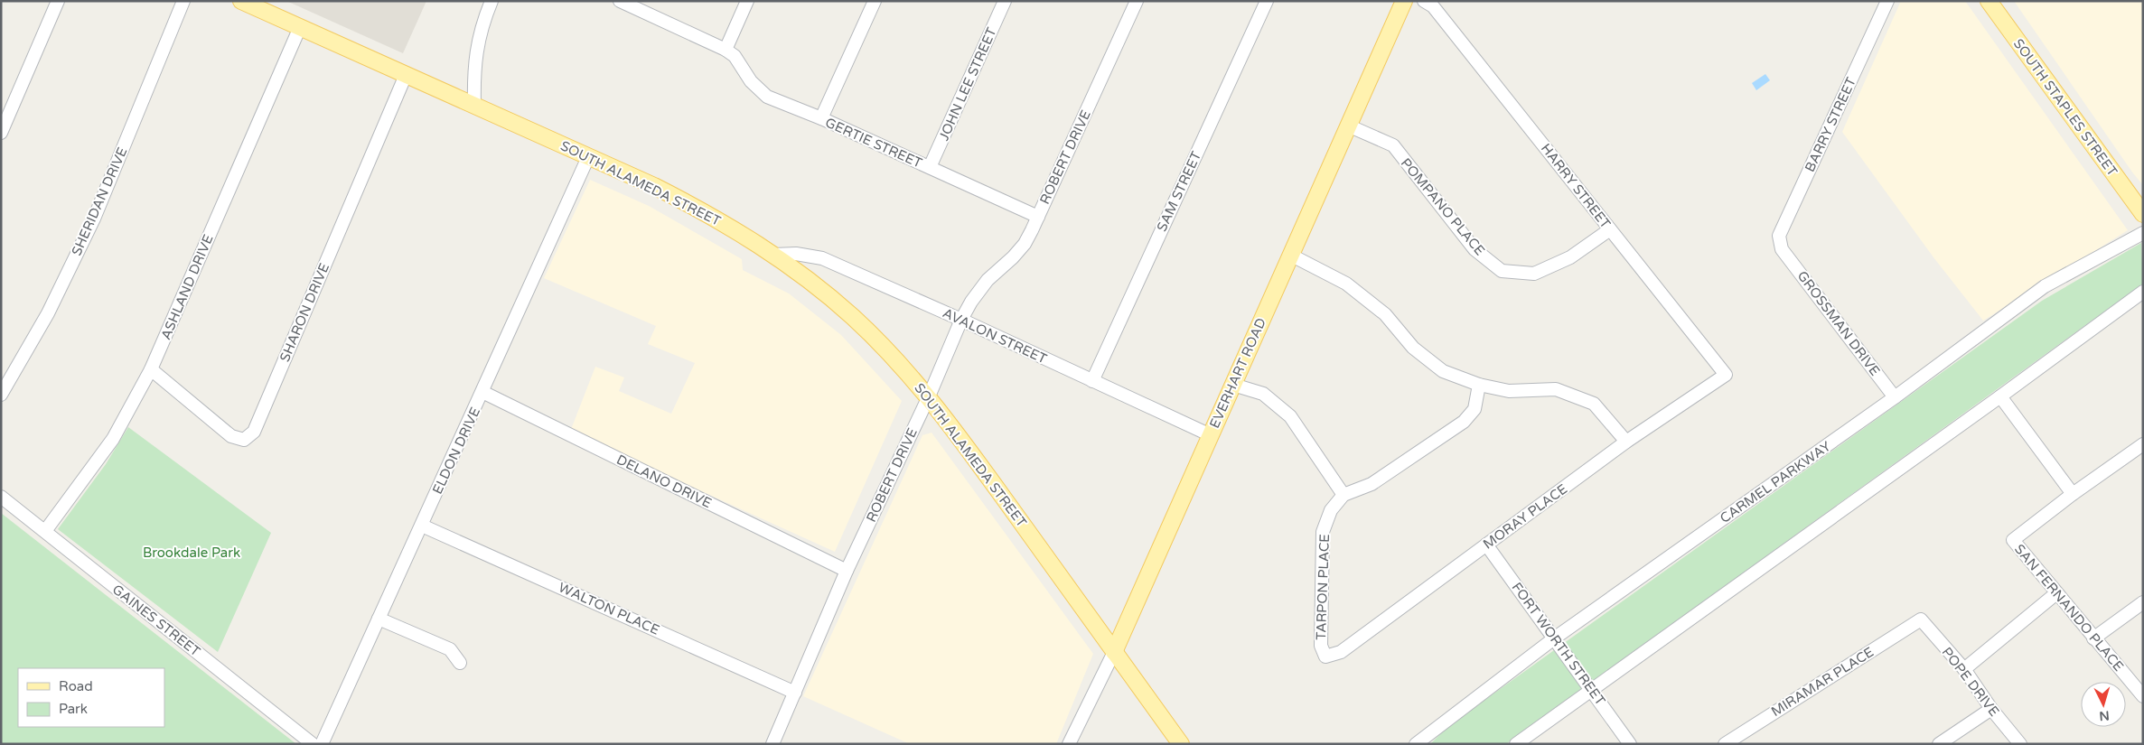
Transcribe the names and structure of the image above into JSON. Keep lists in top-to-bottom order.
{
  "streets": {
    "main road": ["SOUTH STAPLES STREET", "SOUTH ALAMEDA STREET", "EVERHART ROAD"],
    "street": [
      "JOHN LEE STREET",
      "BARRY STREET",
      "GERTIE STREET",
      "ROBERT DRIVE",
      "HARRY STREET",
      "SAM STREET",
      "SHERIDAN DRIVE",
      "POMPANO PLACE",
      "ASHLAND DRIVE",
      "SHARON DRIVE",
      "GROSSMAN DRIVE",
      "AVALON STREET",
      "ELDON DRIVE",
      "DELANO DRIVE",
      "CARMEL PARKWAY",
      "MORAY PLACE",
      "TARPON PLACE",
      "SAN FERNANDO PLACE",
      "WALTON PLACE",
      "GAINES STREET",
      "FORT WORTH STREET",
      "MIRAMAR PLACE",
      "POPE DRIVE"
    ]
  },
  "crossings": [
    ["JOHN LEE STREET", "GERTIE STREET"],
    ["BARRY STREET", "GROSSMAN DRIVE"],
    ["GERTIE STREET", "ROBERT DRIVE"],
    ["ROBERT DRIVE", "SOUTH ALAMEDA STREET"],
    ["ROBERT DRIVE", "AVALON STREET"],
    ["ROBERT DRIVE", "DELANO DRIVE"],
    ["ROBERT DRIVE", "WALTON PLACE"],
    ["SOUTH ALAMEDA STREET", "ASHLAND DRIVE"],
    ["SOUTH ALAMEDA STREET", "SHARON DRIVE"],
    ["SOUTH ALAMEDA STREET", "AVALON STREET"],
    ["SOUTH ALAMEDA STREET", "EVERHART ROAD"],
    ["SOUTH ALAMEDA STREET", "ELDON DRIVE"],
    ["HARRY STREET", "POMPANO PLACE"],
    ["HARRY STREET", "MORAY PLACE"],
    ["SAM STREET", "AVALON STREET"],
    ["POMPANO PLACE", "EVERHART ROAD"],
    ["ASHLAND DRIVE", "SHARON DRIVE"],
    ["ASHLAND DRIVE", "GAINES STREET"],
    ["GROSSMAN DRIVE", "CARMEL PARKWAY"],
    ["AVALON STREET", "EVERHART ROAD"],
    ["ELDON DRIVE", "DELANO DRIVE"],
    ["ELDON DRIVE", "WALTON PLACE"],
    ["CARMEL PARKWAY", "FORT WORTH STREET"],
    ["MORAY PLACE", "TARPON PLACE"],
    ["MORAY PLACE", "FORT WORTH STREET"],
    ["MIRAMAR PLACE", "POPE DRIVE"]
  ],
  "parks": ["Brookdale Park"],
  "legend": ["Road", "Park"],
  "north": "bottom"
}
